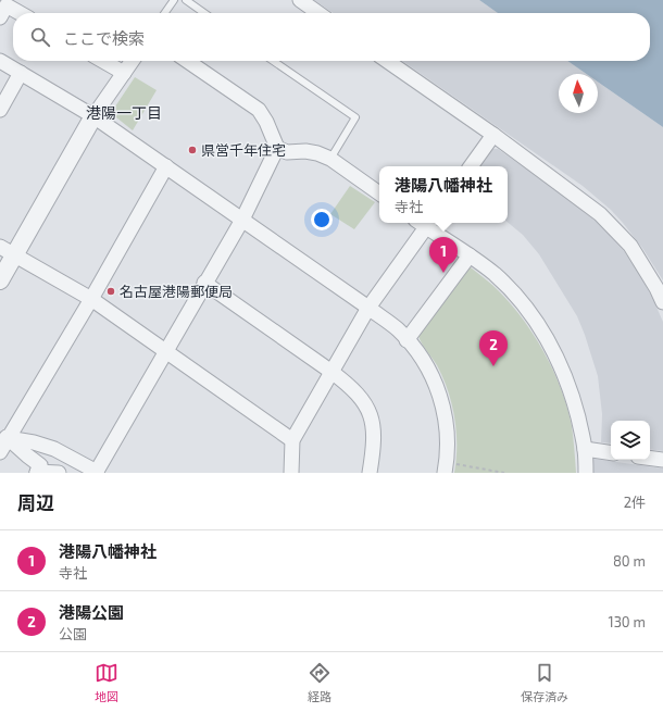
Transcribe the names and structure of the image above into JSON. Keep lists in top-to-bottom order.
{
  "districts": ["港陽一丁目"],
  "places": ["県営千年住宅", "名古屋港陽郵便局"],
  "north": "top",
  "page": {
    "search": "ここで検索",
    "popup": ["港陽八幡神社", "寺社"],
    "pins": ["1", "2"],
    "heading": ["周辺", "2件"],
    "list": [
      {
        "mark": "1",
        "name": "港陽八幡神社",
        "note": "寺社",
        "value": "80 m"
      },
      {
        "mark": "2",
        "name": "港陽公園",
        "note": "公園",
        "value": "130 m"
      }
    ],
    "nav": ["地図", "経路", "保存済み"]
  }
}
